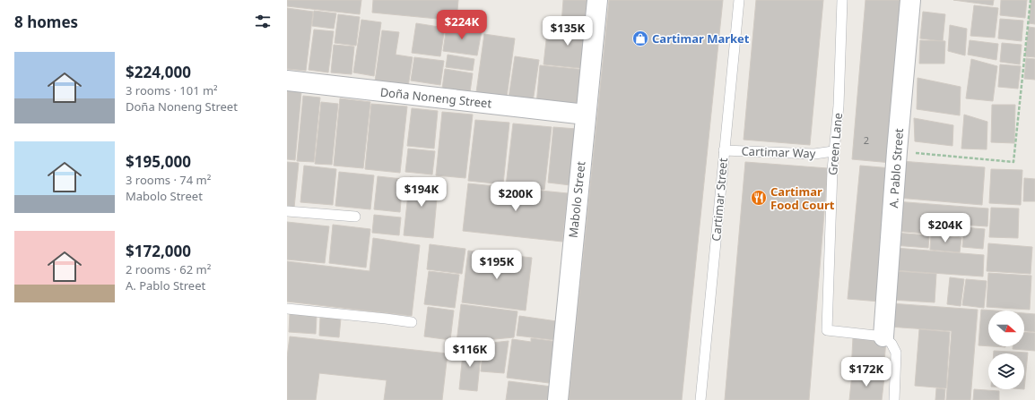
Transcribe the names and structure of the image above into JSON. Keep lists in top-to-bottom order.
{
  "streets": {
    "street": ["Doña Noneng Street", "A. Pablo Street", "Mabolo Street"],
    "lane": ["Green Lane", "Cartimar Way", "Cartimar Street"]
  },
  "crossings": [
    ["Doña Noneng Street", "Mabolo Street"],
    ["Green Lane", "Cartimar Way"],
    ["Green Lane", "A. Pablo Street"],
    ["Cartimar Way", "Cartimar Street"]
  ],
  "places": {
    "shop": ["Cartimar Market"],
    "restaurant": ["Cartimar Food Court"]
  },
  "house_numbers": ["2"],
  "north": "right",
  "page": {
    "heading": "8 homes",
    "price": [
      "$224K",
      "$135K",
      "$194K",
      "$200K",
      "$204K",
      "$195K",
      "$116K",
      "$172K"
    ],
    "list": [
      {
        "name": "$224,000",
        "note": "3 rooms · 101 m² · Doña Noneng Street"
      },
      {
        "name": "$195,000",
        "note": "3 rooms · 74 m² · Mabolo Street"
      },
      {
        "name": "$172,000",
        "note": "2 rooms · 62 m² · A. Pablo Street"
      }
    ]
  }
}
